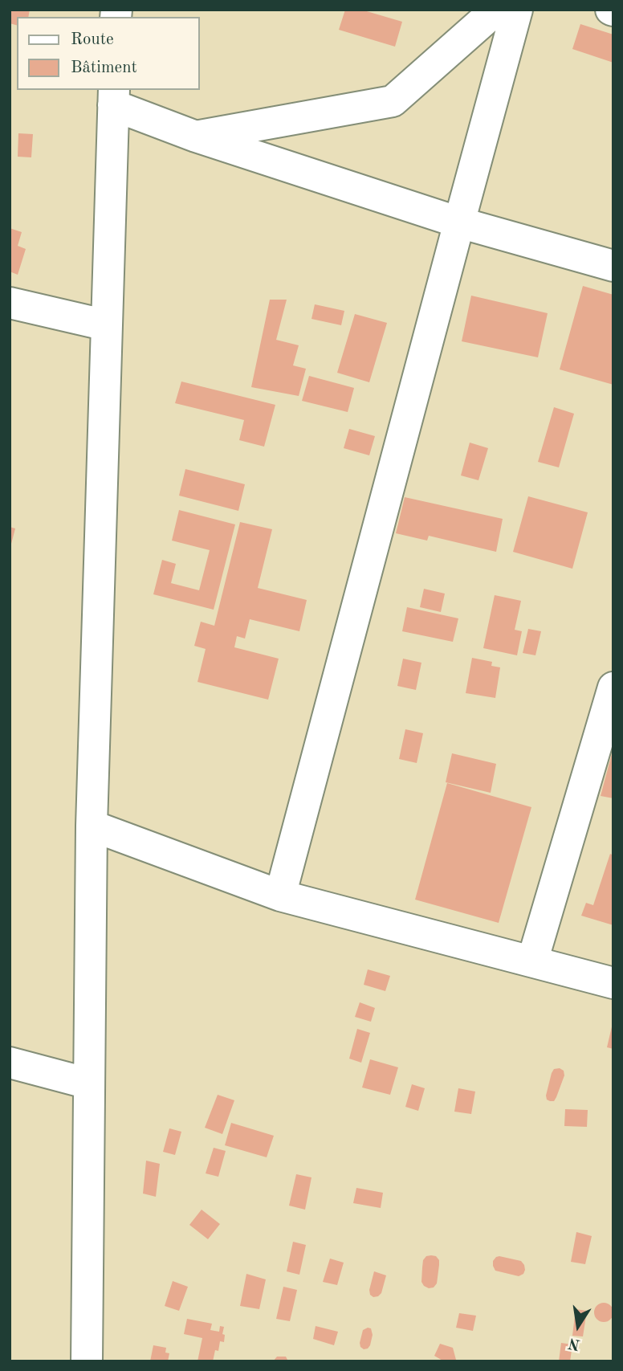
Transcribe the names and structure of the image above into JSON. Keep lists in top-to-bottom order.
{
  "legend": ["Route", "Bâtiment"],
  "north": "bottom"
}
